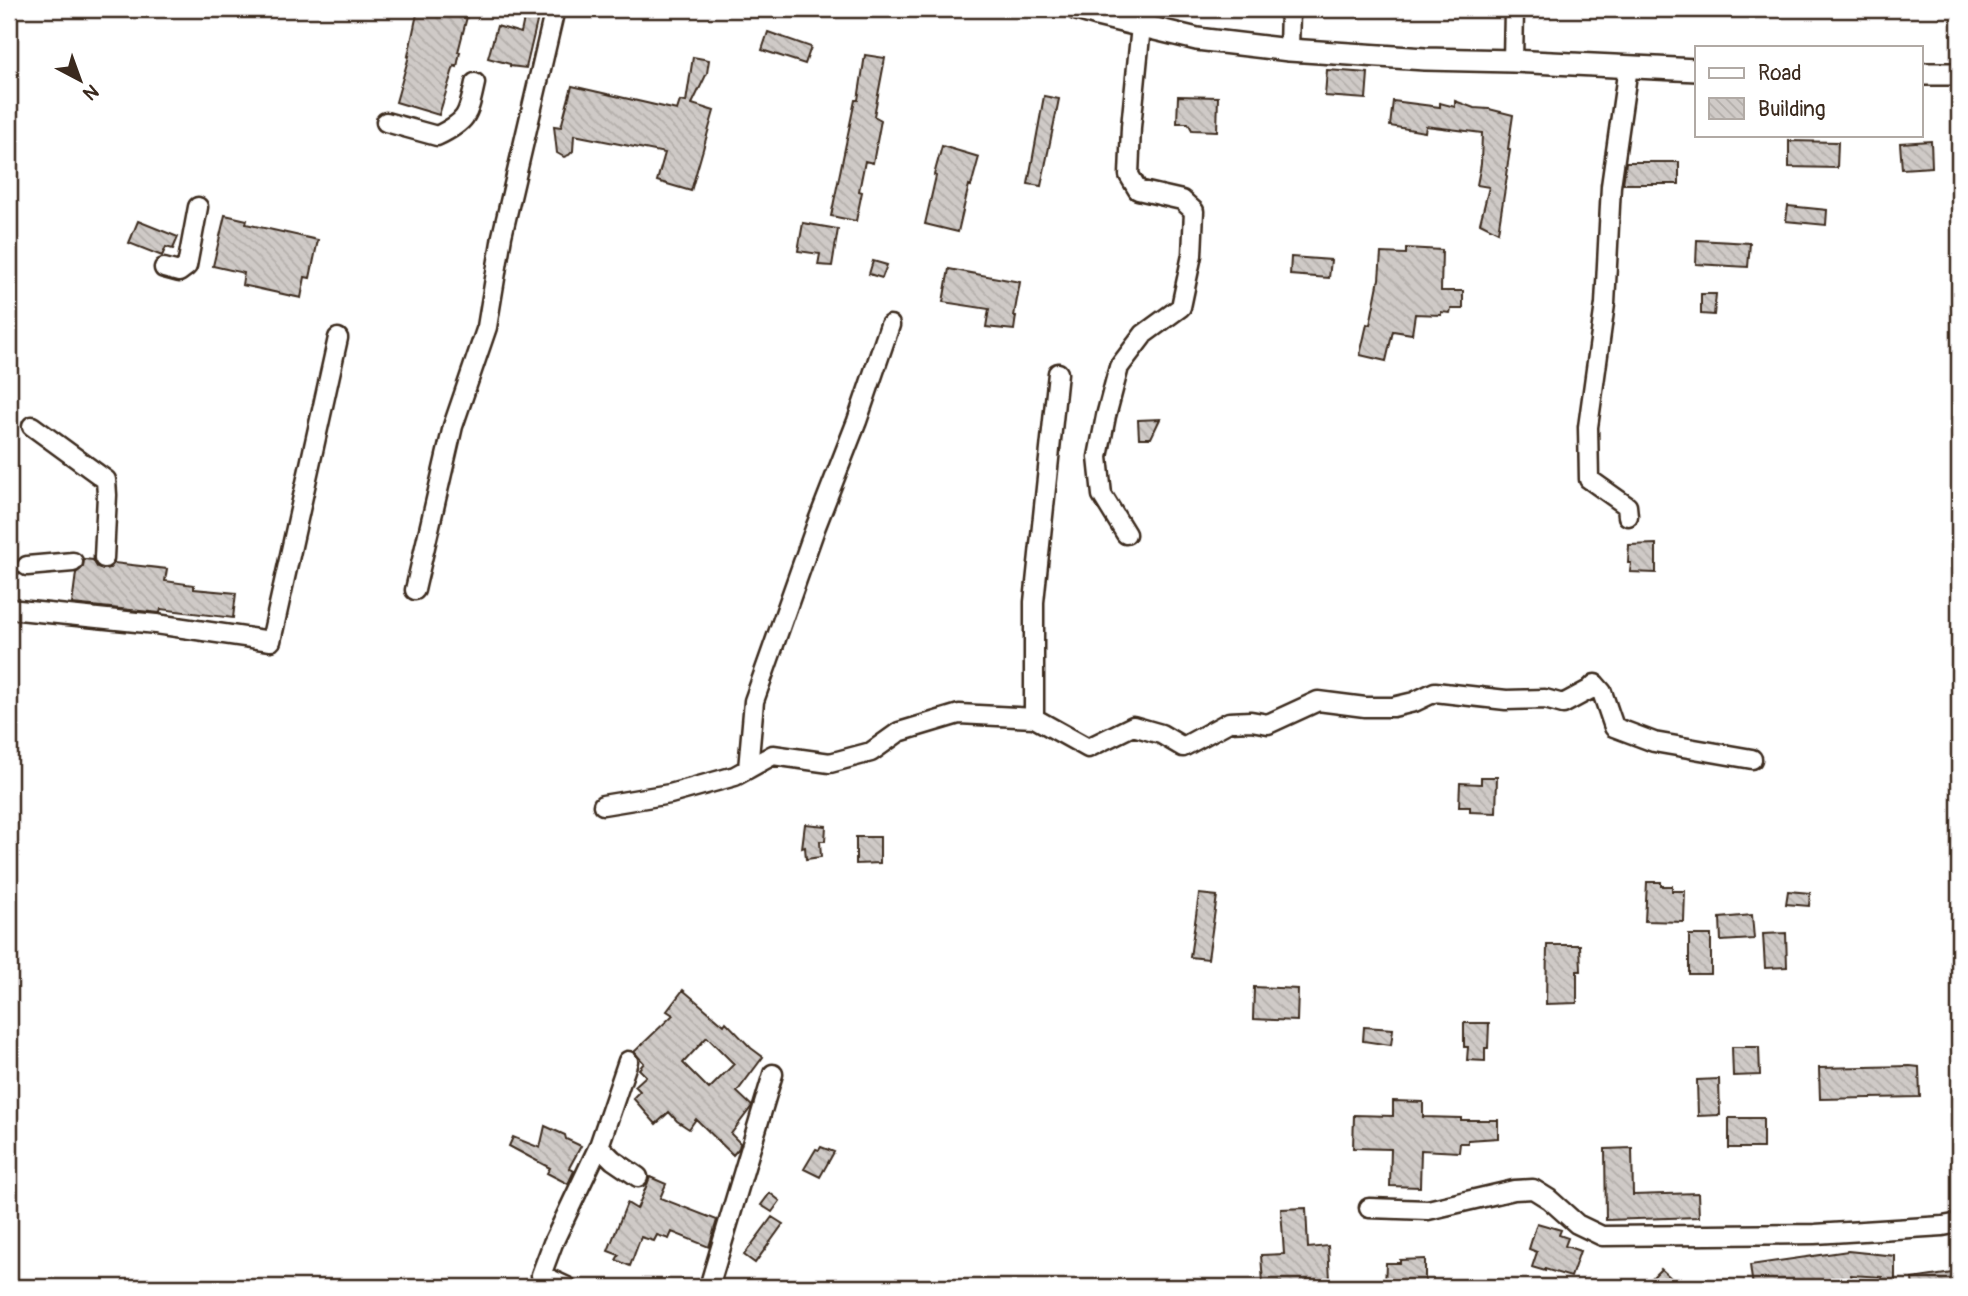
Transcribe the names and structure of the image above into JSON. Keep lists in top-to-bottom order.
{
  "legend": ["Road", "Building"],
  "north": "bottom right"
}
